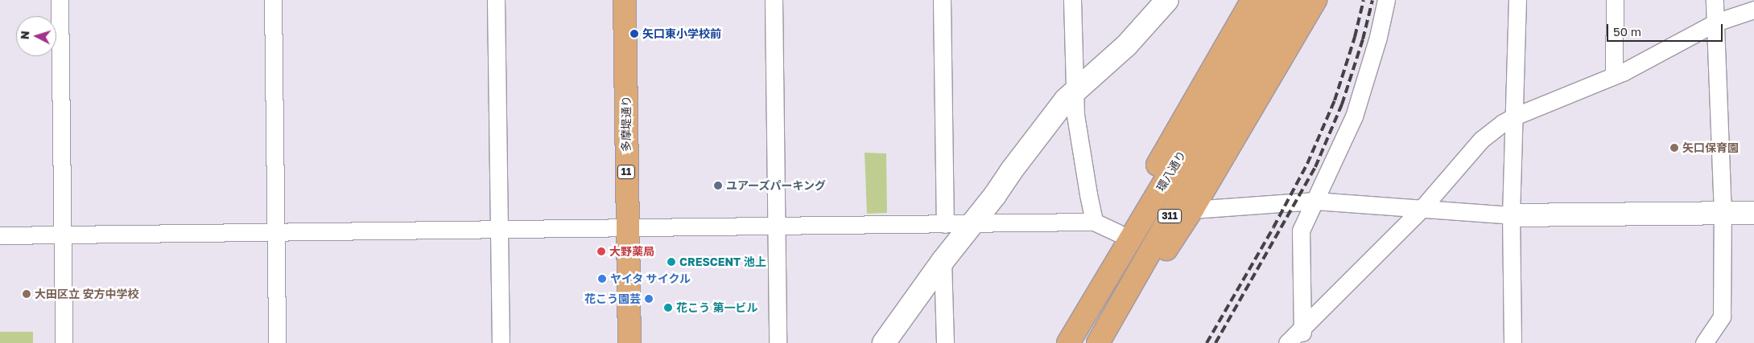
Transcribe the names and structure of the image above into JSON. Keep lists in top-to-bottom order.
{
  "streets": {
    "main road": [
      "多摩堤通り",
      "環八通り",
      "11",
      "311"
    ]
  },
  "places": [
    "矢口東小学校前",
    "矢口保育園",
    "ユアーズパーキング",
    "大野薬局",
    "CRESCENT 池上",
    "ヤイタ サイクル",
    "大田区立 安方中学校",
    "花こう園芸",
    "花こう 第一ビル"
  ],
  "scale_bar": "50 m",
  "north": "left"
}
